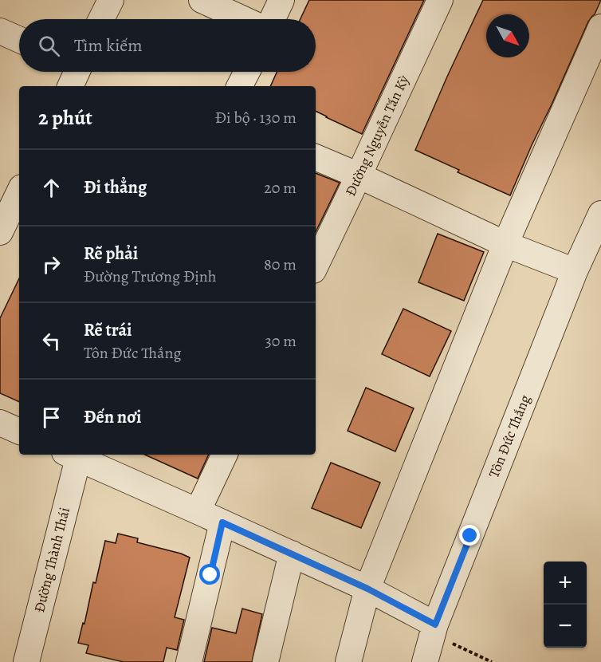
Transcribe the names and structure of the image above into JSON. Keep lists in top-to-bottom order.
{
  "streets": {
    "street": ["Đường Nguyễn Tấn Kỳ", "Tôn Đức Thắng", "Đường Thành Thái"]
  },
  "north": "bottom right",
  "page": {
    "search": "Tìm kiếm",
    "heading": ["2 phút", "Đi bộ · 130 m"],
    "list": [
      ["Đi thẳng", "20 m"],
      ["Rẽ phải", "Đường Trương Định", "80 m"],
      ["Rẽ trái", "Tôn Đức Thắng", "30 m"],
      "Đến nơi"
    ],
    "map_buttons": ["+", "−"]
  }
}
